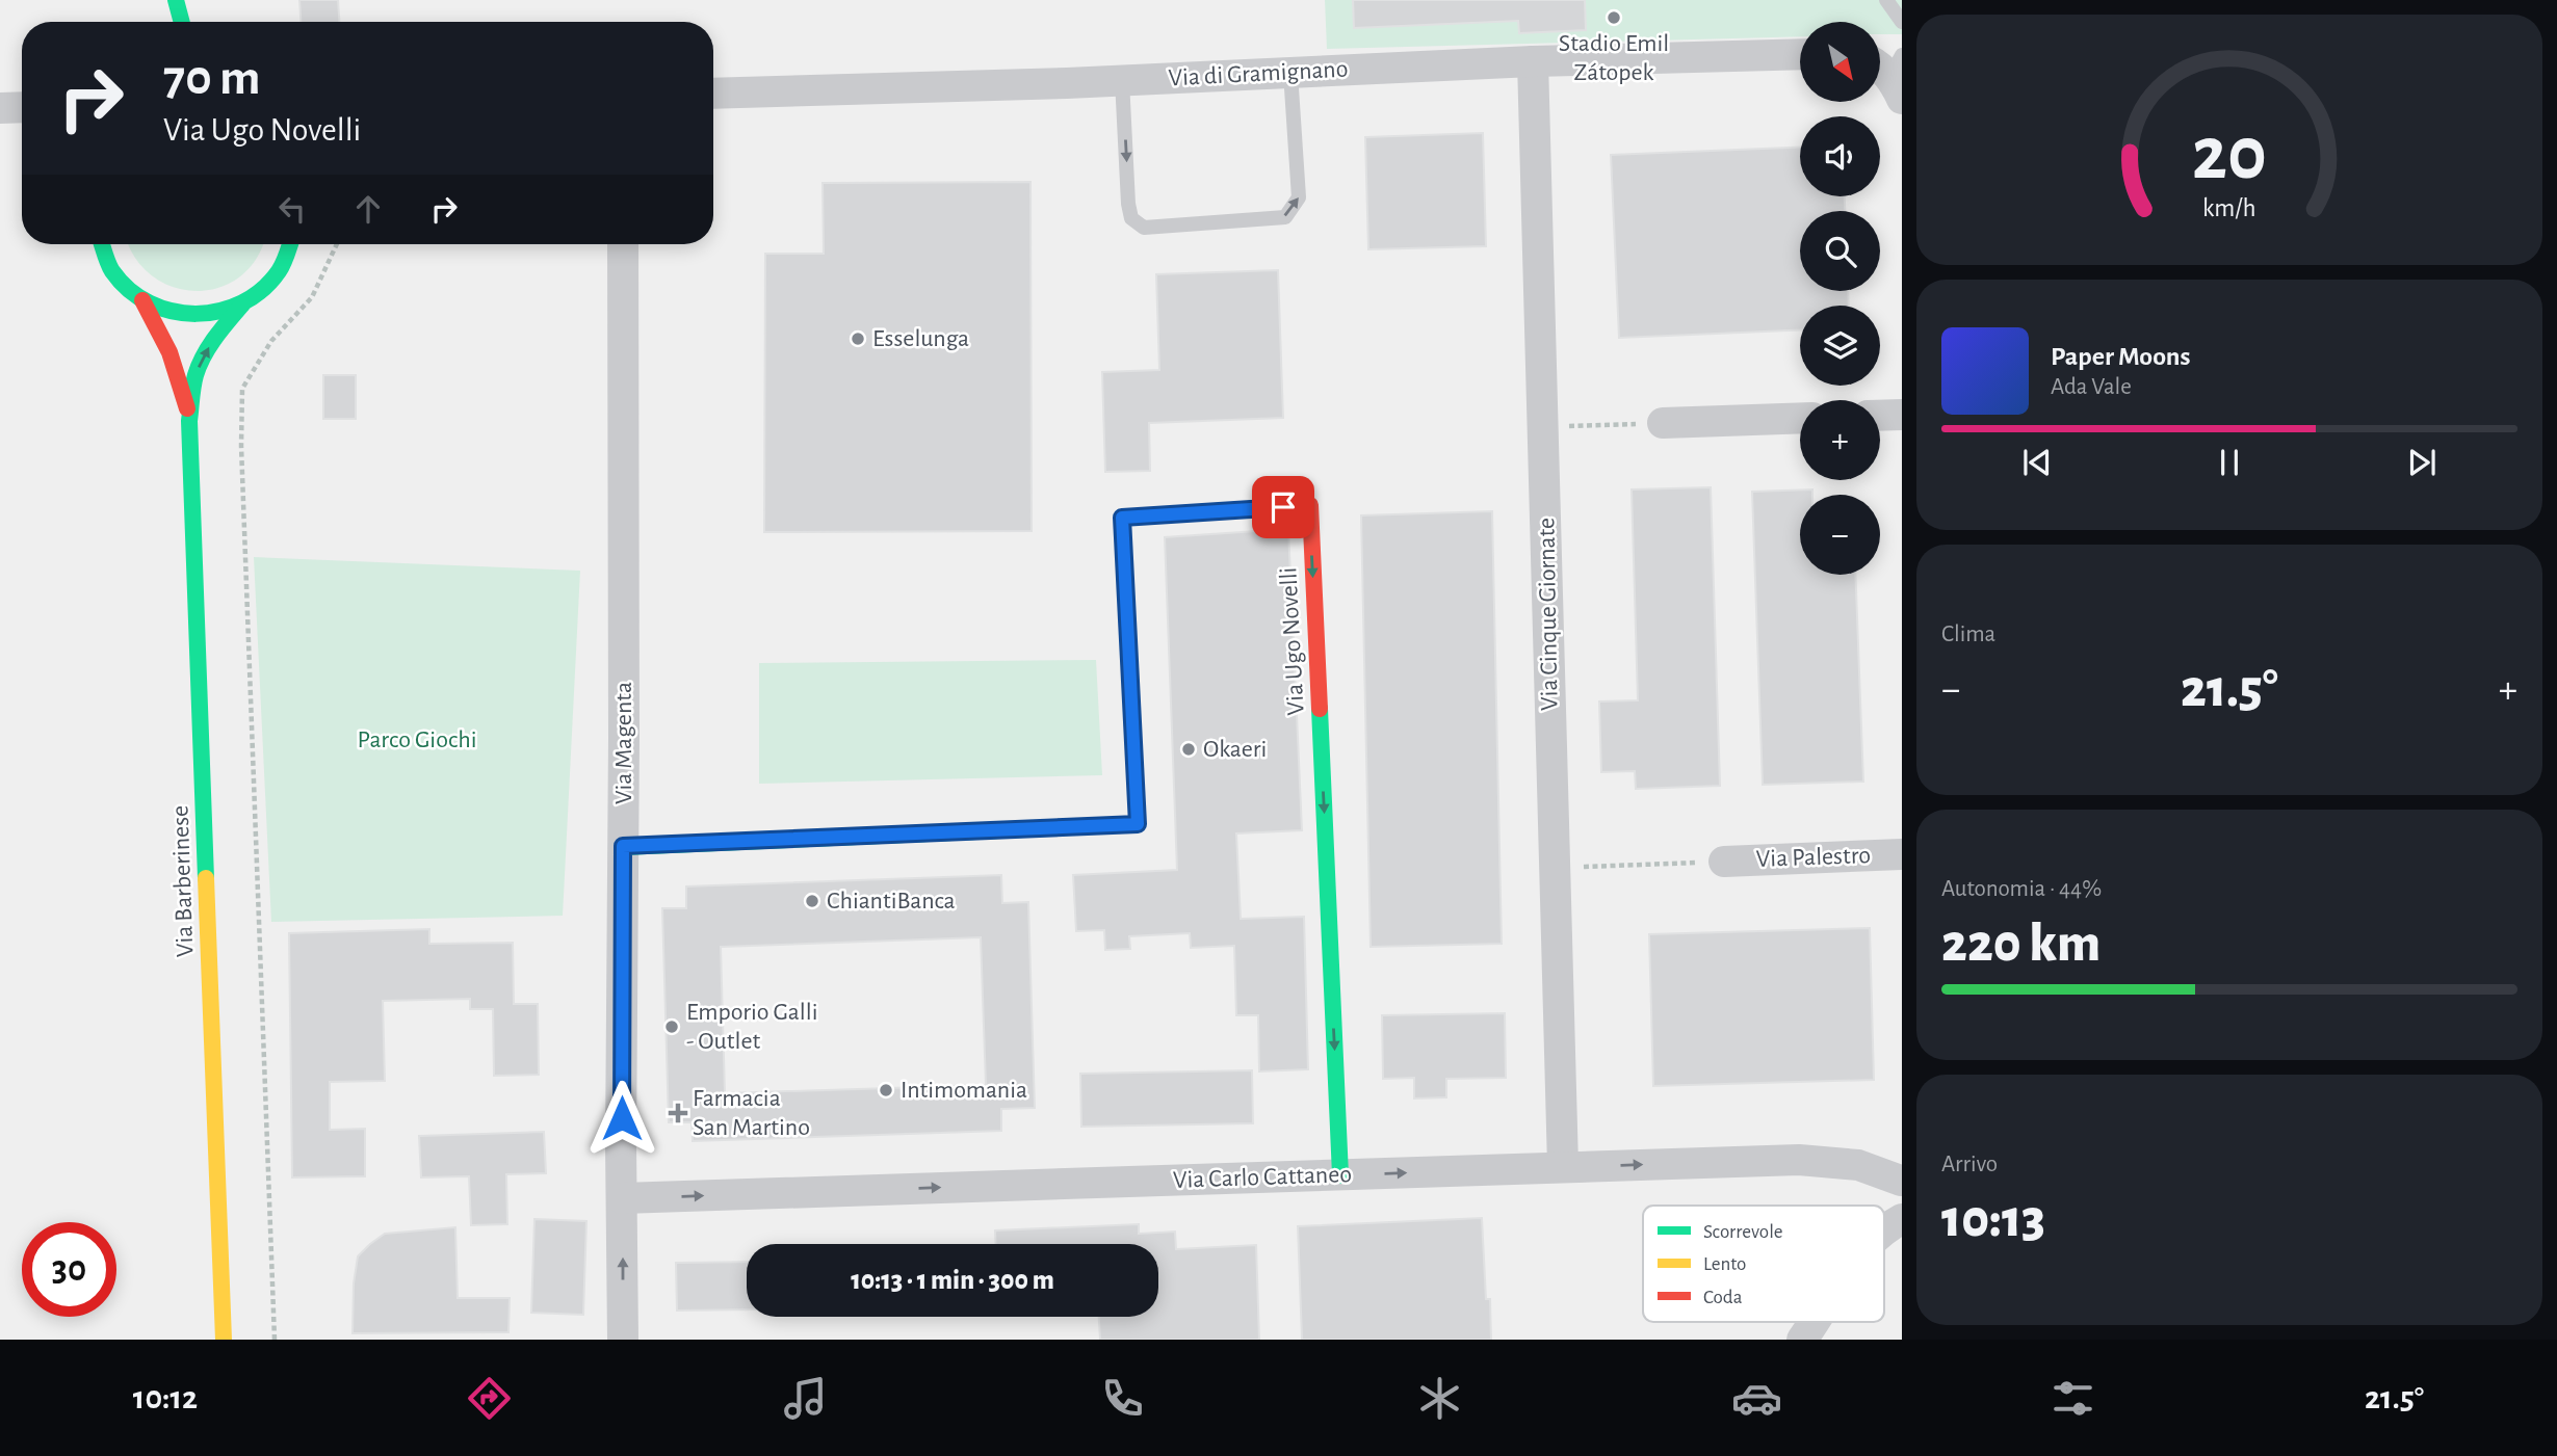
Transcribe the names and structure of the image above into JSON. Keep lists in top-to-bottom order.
{
  "streets": {
    "street": [
      "Via di Gramignano",
      "Via Cinque Giornate",
      "Via Ugo Novelli",
      "Via Magenta",
      "Via Palestro",
      "Via Barberinese",
      "Via Carlo Cattaneo"
    ]
  },
  "crossings": [
    ["Via di Gramignano", "Via Cinque Giornate"],
    ["Via Cinque Giornate", "Via Carlo Cattaneo"],
    ["Via Ugo Novelli", "Via Magenta"],
    ["Via Ugo Novelli", "Via Carlo Cattaneo"],
    ["Via Magenta", "Via Carlo Cattaneo"]
  ],
  "one_way": ["Via Carlo Cattaneo"],
  "parks": ["Parco Giochi"],
  "places": {
    "other": [
      "Stadio Emil Zátopek",
      "Esselunga",
      "Okaeri",
      "ChiantiBanca",
      "Emporio Galli - Outlet",
      "Intimomania"
    ],
    "health": ["Farmacia San Martino"]
  },
  "legend": ["Scorrevole", "Lento", "Coda"],
  "north": "bottom right",
  "page": {
    "map_buttons": ["+", "−"],
    "turn": ["70 m", "Via Ugo Novelli"],
    "song": ["Paper Moons", "Ada Vale"],
    "tile": [
      "Clima",
      ["Autonomia · 44%", "220 km"],
      ["Arrivo", "10:13"]
    ],
    "heat": ["−", "21.5°", "+"],
    "limit": "30",
    "trip": "10:13 · 1 min · 300 m",
    "tabs": ["10:12", "21.5°"],
    "gauge": ["20", "km/h"]
  }
}
